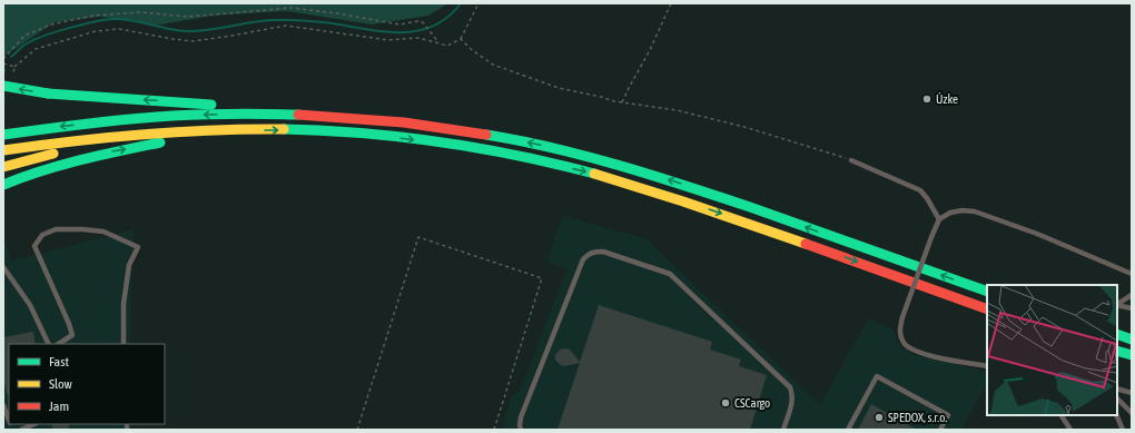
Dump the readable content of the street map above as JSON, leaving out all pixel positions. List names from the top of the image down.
{
  "places": ["Úzke", "CSCargo", "SPEDOX, s.r.o."],
  "legend": ["Fast", "Slow", "Jam"]
}
